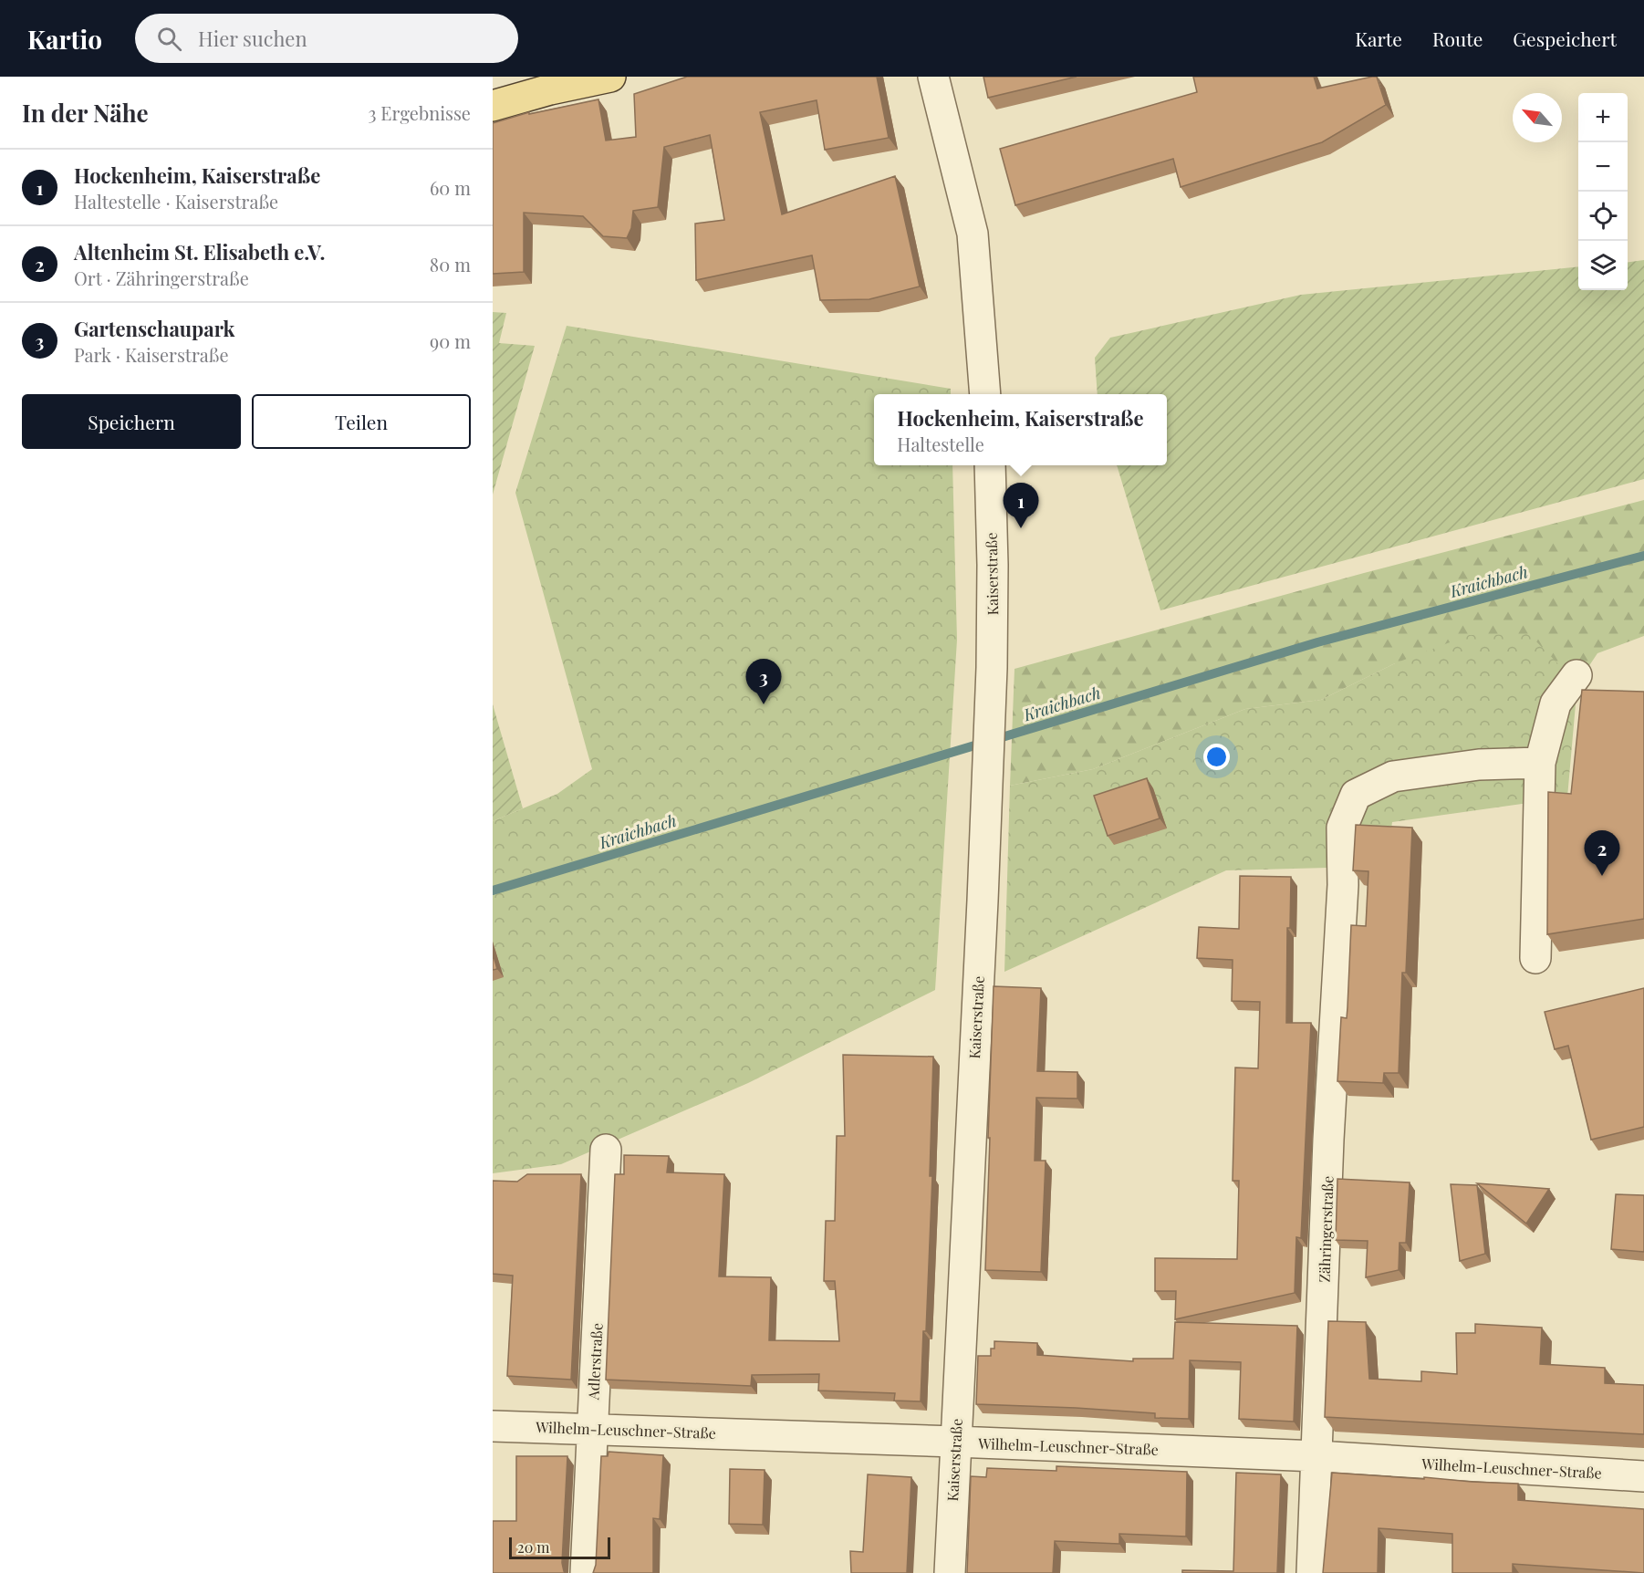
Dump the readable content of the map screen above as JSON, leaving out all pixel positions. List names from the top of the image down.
{
  "streets": {
    "street": [
      "Kaiserstraße",
      "Zähringerstraße",
      "Adlerstraße",
      "Wilhelm-Leuschner-Straße"
    ]
  },
  "crossings": [
    ["Kaiserstraße", "Wilhelm-Leuschner-Straße"],
    ["Zähringerstraße", "Wilhelm-Leuschner-Straße"],
    ["Adlerstraße", "Wilhelm-Leuschner-Straße"]
  ],
  "water": ["Kraichbach"],
  "scale_bar": "20 m",
  "north": "top left",
  "page": {
    "header": "Kartio",
    "search": "Hier suchen",
    "nav": ["Karte", "Route", "Gespeichert"],
    "heading": ["In der Nähe", "3 Ergebnisse"],
    "map_buttons": ["+", "−"],
    "list": [
      {
        "mark": "1",
        "name": "Hockenheim, Kaiserstraße",
        "note": "Haltestelle · Kaiserstraße",
        "value": "60 m"
      },
      {
        "mark": "2",
        "name": "Altenheim St. Elisabeth e.V.",
        "note": "Ort · Zähringerstraße",
        "value": "80 m"
      },
      {
        "mark": "3",
        "name": "Gartenschaupark",
        "note": "Park · Kaiserstraße",
        "value": "90 m"
      }
    ],
    "buttons": ["Speichern", "Teilen"],
    "popup": ["Hockenheim, Kaiserstraße", "Haltestelle"],
    "pins": ["1", "3", "2"],
    "scale": "20 m"
  }
}
